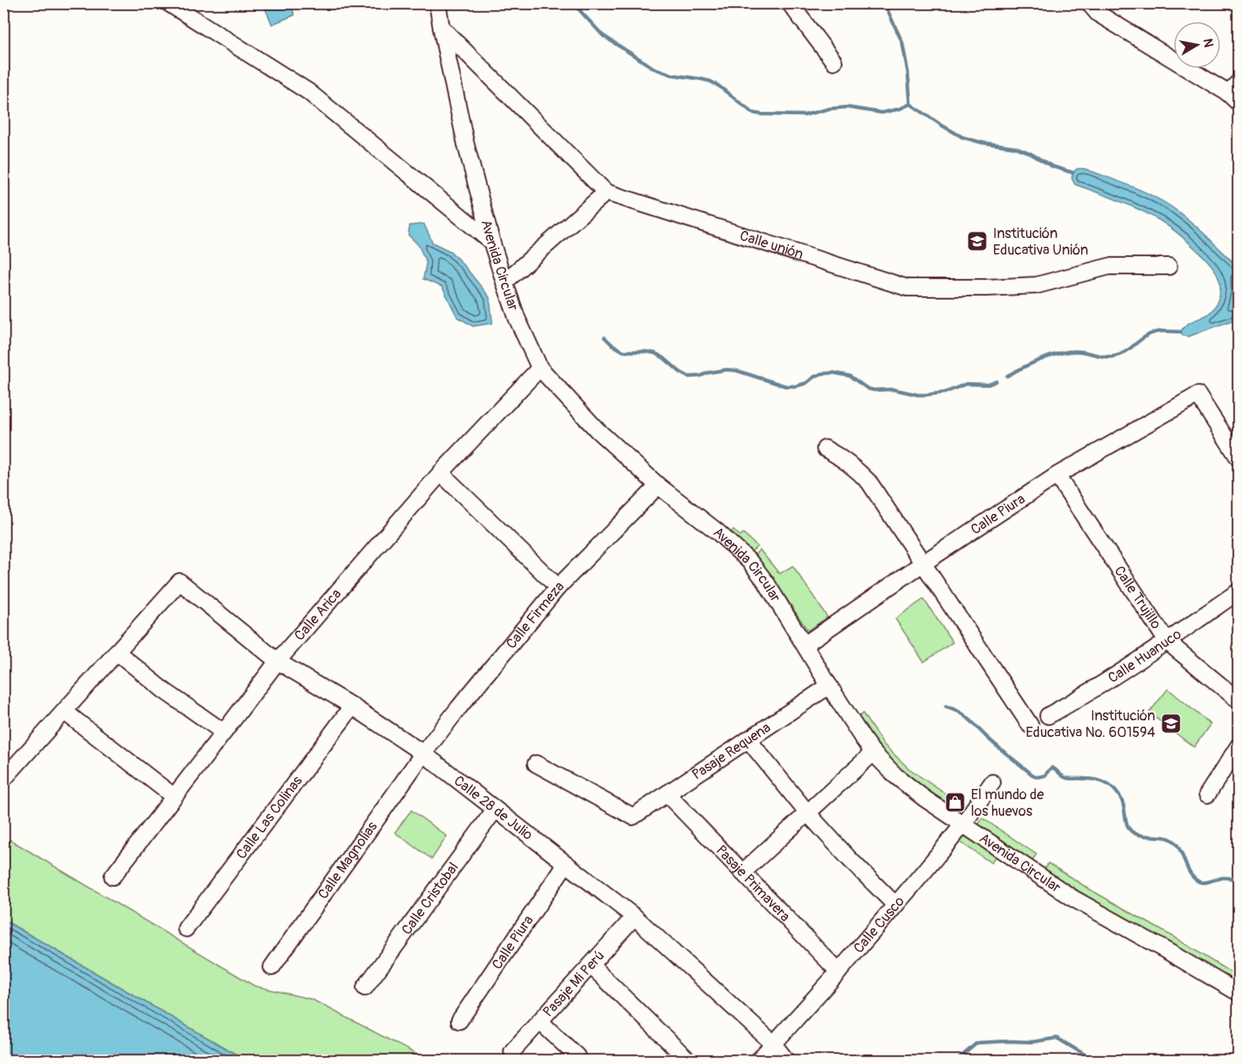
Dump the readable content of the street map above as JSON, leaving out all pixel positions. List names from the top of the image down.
{
  "streets": {
    "street": [
      "Calle unión",
      "Avenida Circular",
      "Calle Piura",
      "Calle Trujillo",
      "Calle Arica",
      "Calle Firmeza",
      "Calle Huanuco",
      "Pasaje Requena",
      "Calle 28 de Julio",
      "Calle Las Colinas",
      "Calle Magnolias",
      "Pasaje Primavera",
      "Calle Cristobal",
      "Calle Cusco",
      "Pasaje Mi Perú"
    ]
  },
  "crossings": [
    ["Calle unión", "Avenida Circular"],
    ["Avenida Circular", "Calle Piura"],
    ["Avenida Circular", "Calle Arica"],
    ["Avenida Circular", "Calle Firmeza"],
    ["Avenida Circular", "Pasaje Requena"],
    ["Avenida Circular", "Calle Cusco"],
    ["Calle Piura", "Calle Trujillo"],
    ["Calle Piura", "Calle 28 de Julio"],
    ["Calle Trujillo", "Calle Huanuco"],
    ["Calle Arica", "Calle 28 de Julio"],
    ["Calle Firmeza", "Calle 28 de Julio"],
    ["Calle Firmeza", "Calle Magnolias"],
    ["Pasaje Requena", "Pasaje Primavera"],
    ["Calle 28 de Julio", "Calle Las Colinas"],
    ["Calle 28 de Julio", "Calle Magnolias"],
    ["Calle 28 de Julio", "Calle Cristobal"],
    ["Calle 28 de Julio", "Calle Cusco"],
    ["Calle 28 de Julio", "Pasaje Mi Perú"],
    ["Pasaje Primavera", "Calle Cusco"]
  ],
  "places": {
    "school or university": ["Institución Educativa Unión", "Institución Educativa No. 601594"],
    "shop": ["El mundo de los huevos"]
  },
  "north": "right"
}
